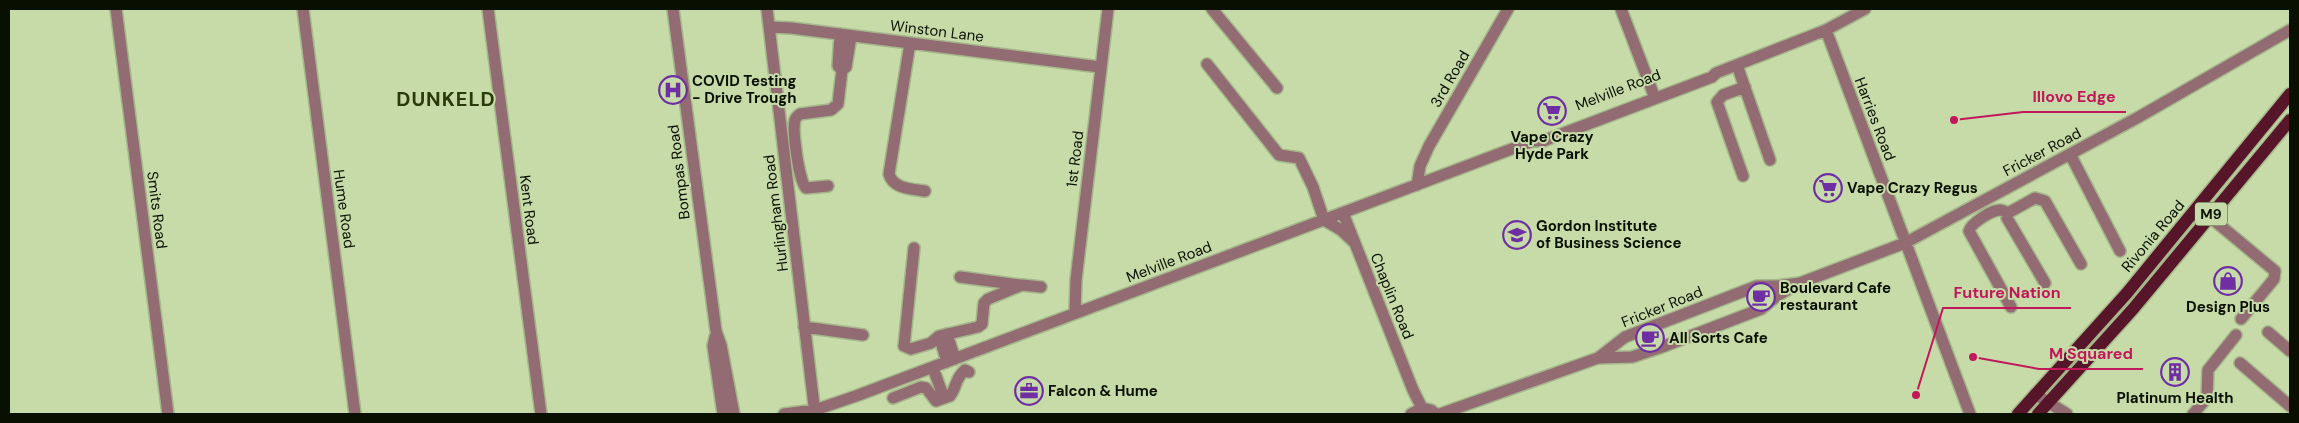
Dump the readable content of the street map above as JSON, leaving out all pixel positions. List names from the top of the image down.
{
  "streets": {
    "main road": ["M9", "Rivonia Road"],
    "street": [
      "Winston Lane",
      "3rd Road",
      "Melville Road",
      "Harries Road",
      "Fricker Road",
      "1st Road",
      "Bompas Road",
      "Hume Road",
      "Smits Road",
      "Kent Road",
      "Hurlingham Road",
      "Chaplin Road"
    ]
  },
  "crossings": [
    ["Winston Lane", "1st Road"],
    ["Winston Lane", "Hurlingham Road"],
    ["3rd Road", "Melville Road"],
    ["Melville Road", "Harries Road"],
    ["Melville Road", "1st Road"],
    ["Melville Road", "Hurlingham Road"],
    ["Melville Road", "Chaplin Road"],
    ["Harries Road", "Fricker Road"],
    ["M9", "Rivonia Road"]
  ],
  "districts": ["DUNKELD"],
  "places": {
    "hospital": ["COVID Testing - Drive Trough"],
    "supermarket": ["Vape Crazy Hyde Park", "Vape Crazy Regus"],
    "other": ["Illovo Edge", "M Squared", "Future Nation"],
    "school or university": ["Gordon Institute of Business Science"],
    "shop": ["Design Plus"],
    "cafe": ["Boulevard Cafe restaurant", "All Sorts Cafe"],
    "building": ["Platinum Health"],
    "office": ["Falcon & Hume"]
  }
}
